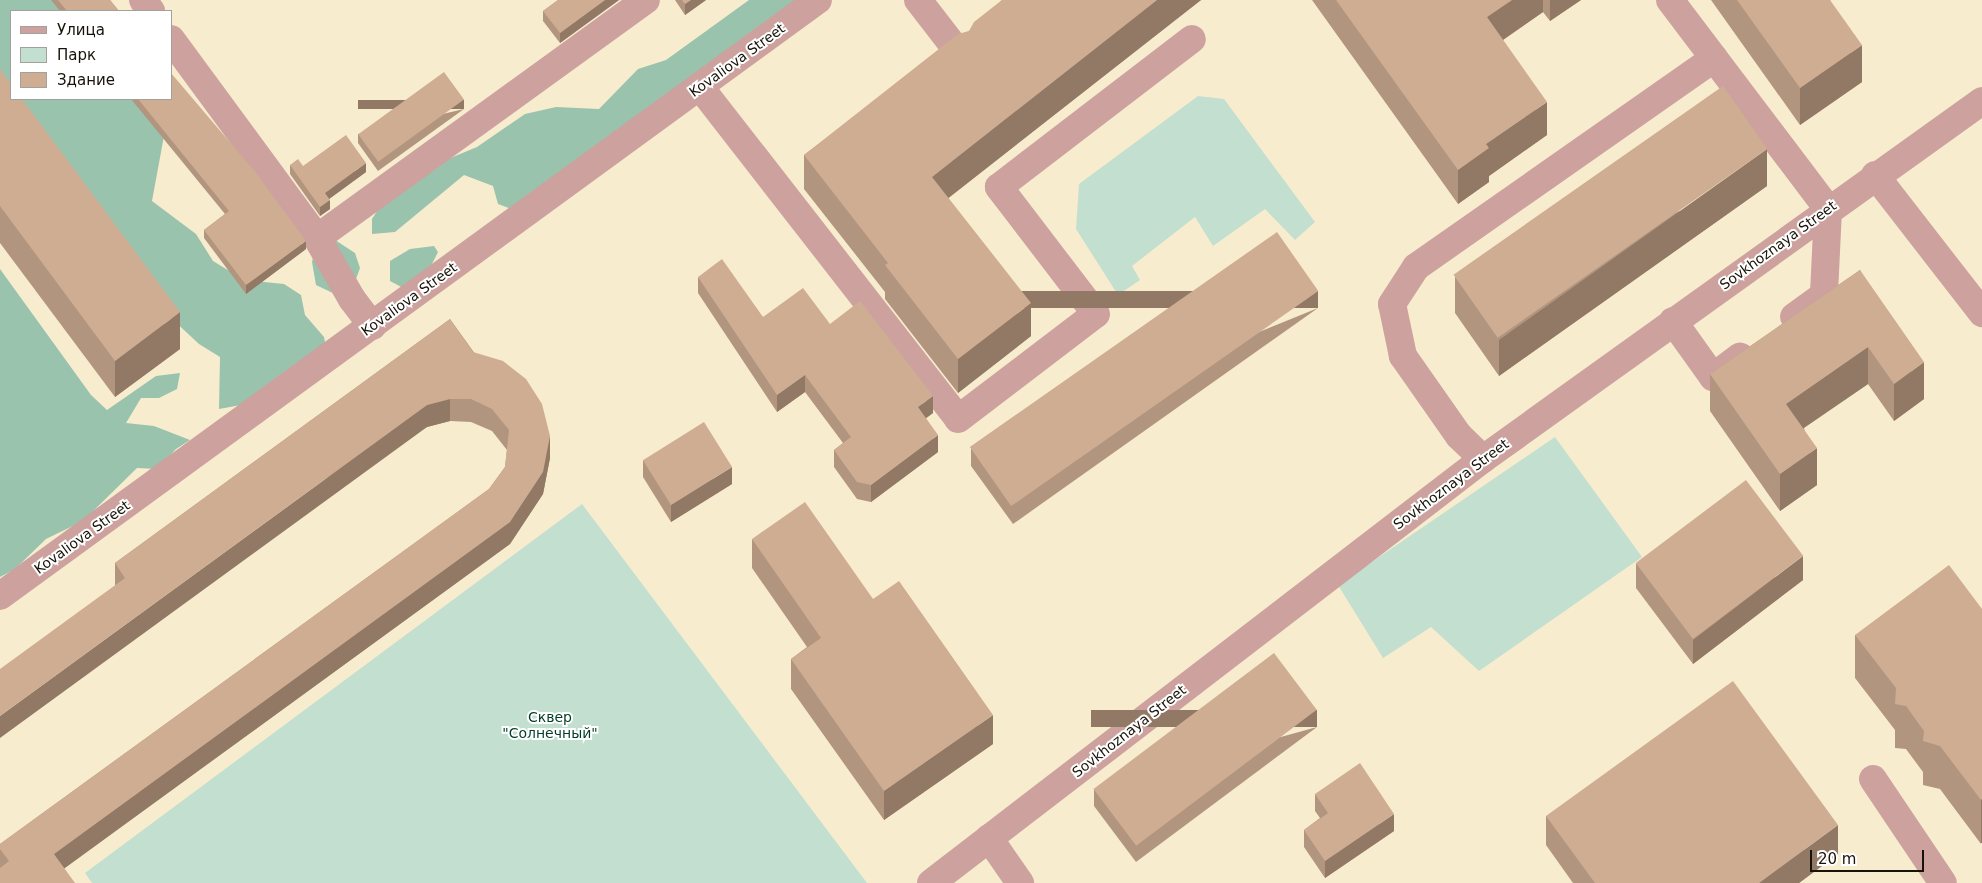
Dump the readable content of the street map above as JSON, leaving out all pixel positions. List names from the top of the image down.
{
  "streets": {
    "street": ["Kovaliova Street", "Sovkhoznaya Street"]
  },
  "parks": ["Сквер \"Солнечный\""],
  "legend": ["Улица", "Парк", "Здание"],
  "scale_bar": "20 m"
}
